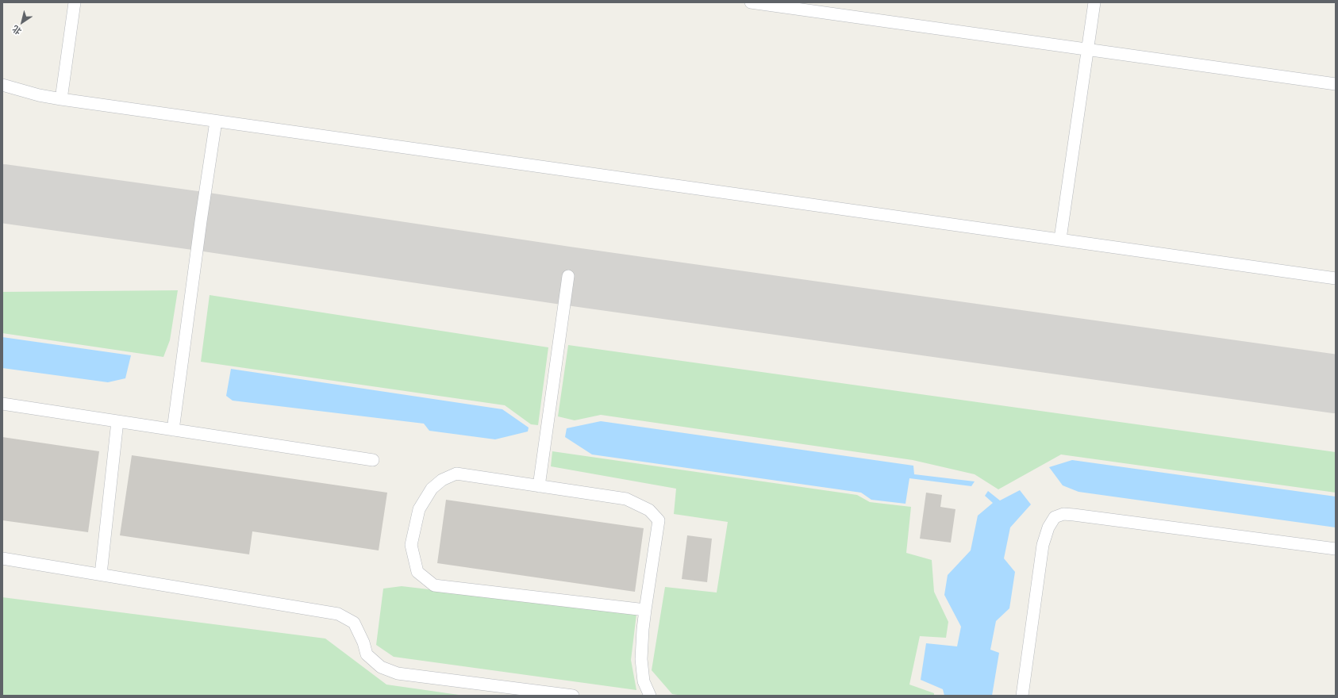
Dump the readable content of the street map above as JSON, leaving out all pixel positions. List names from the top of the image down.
{
  "north": "bottom left"
}
